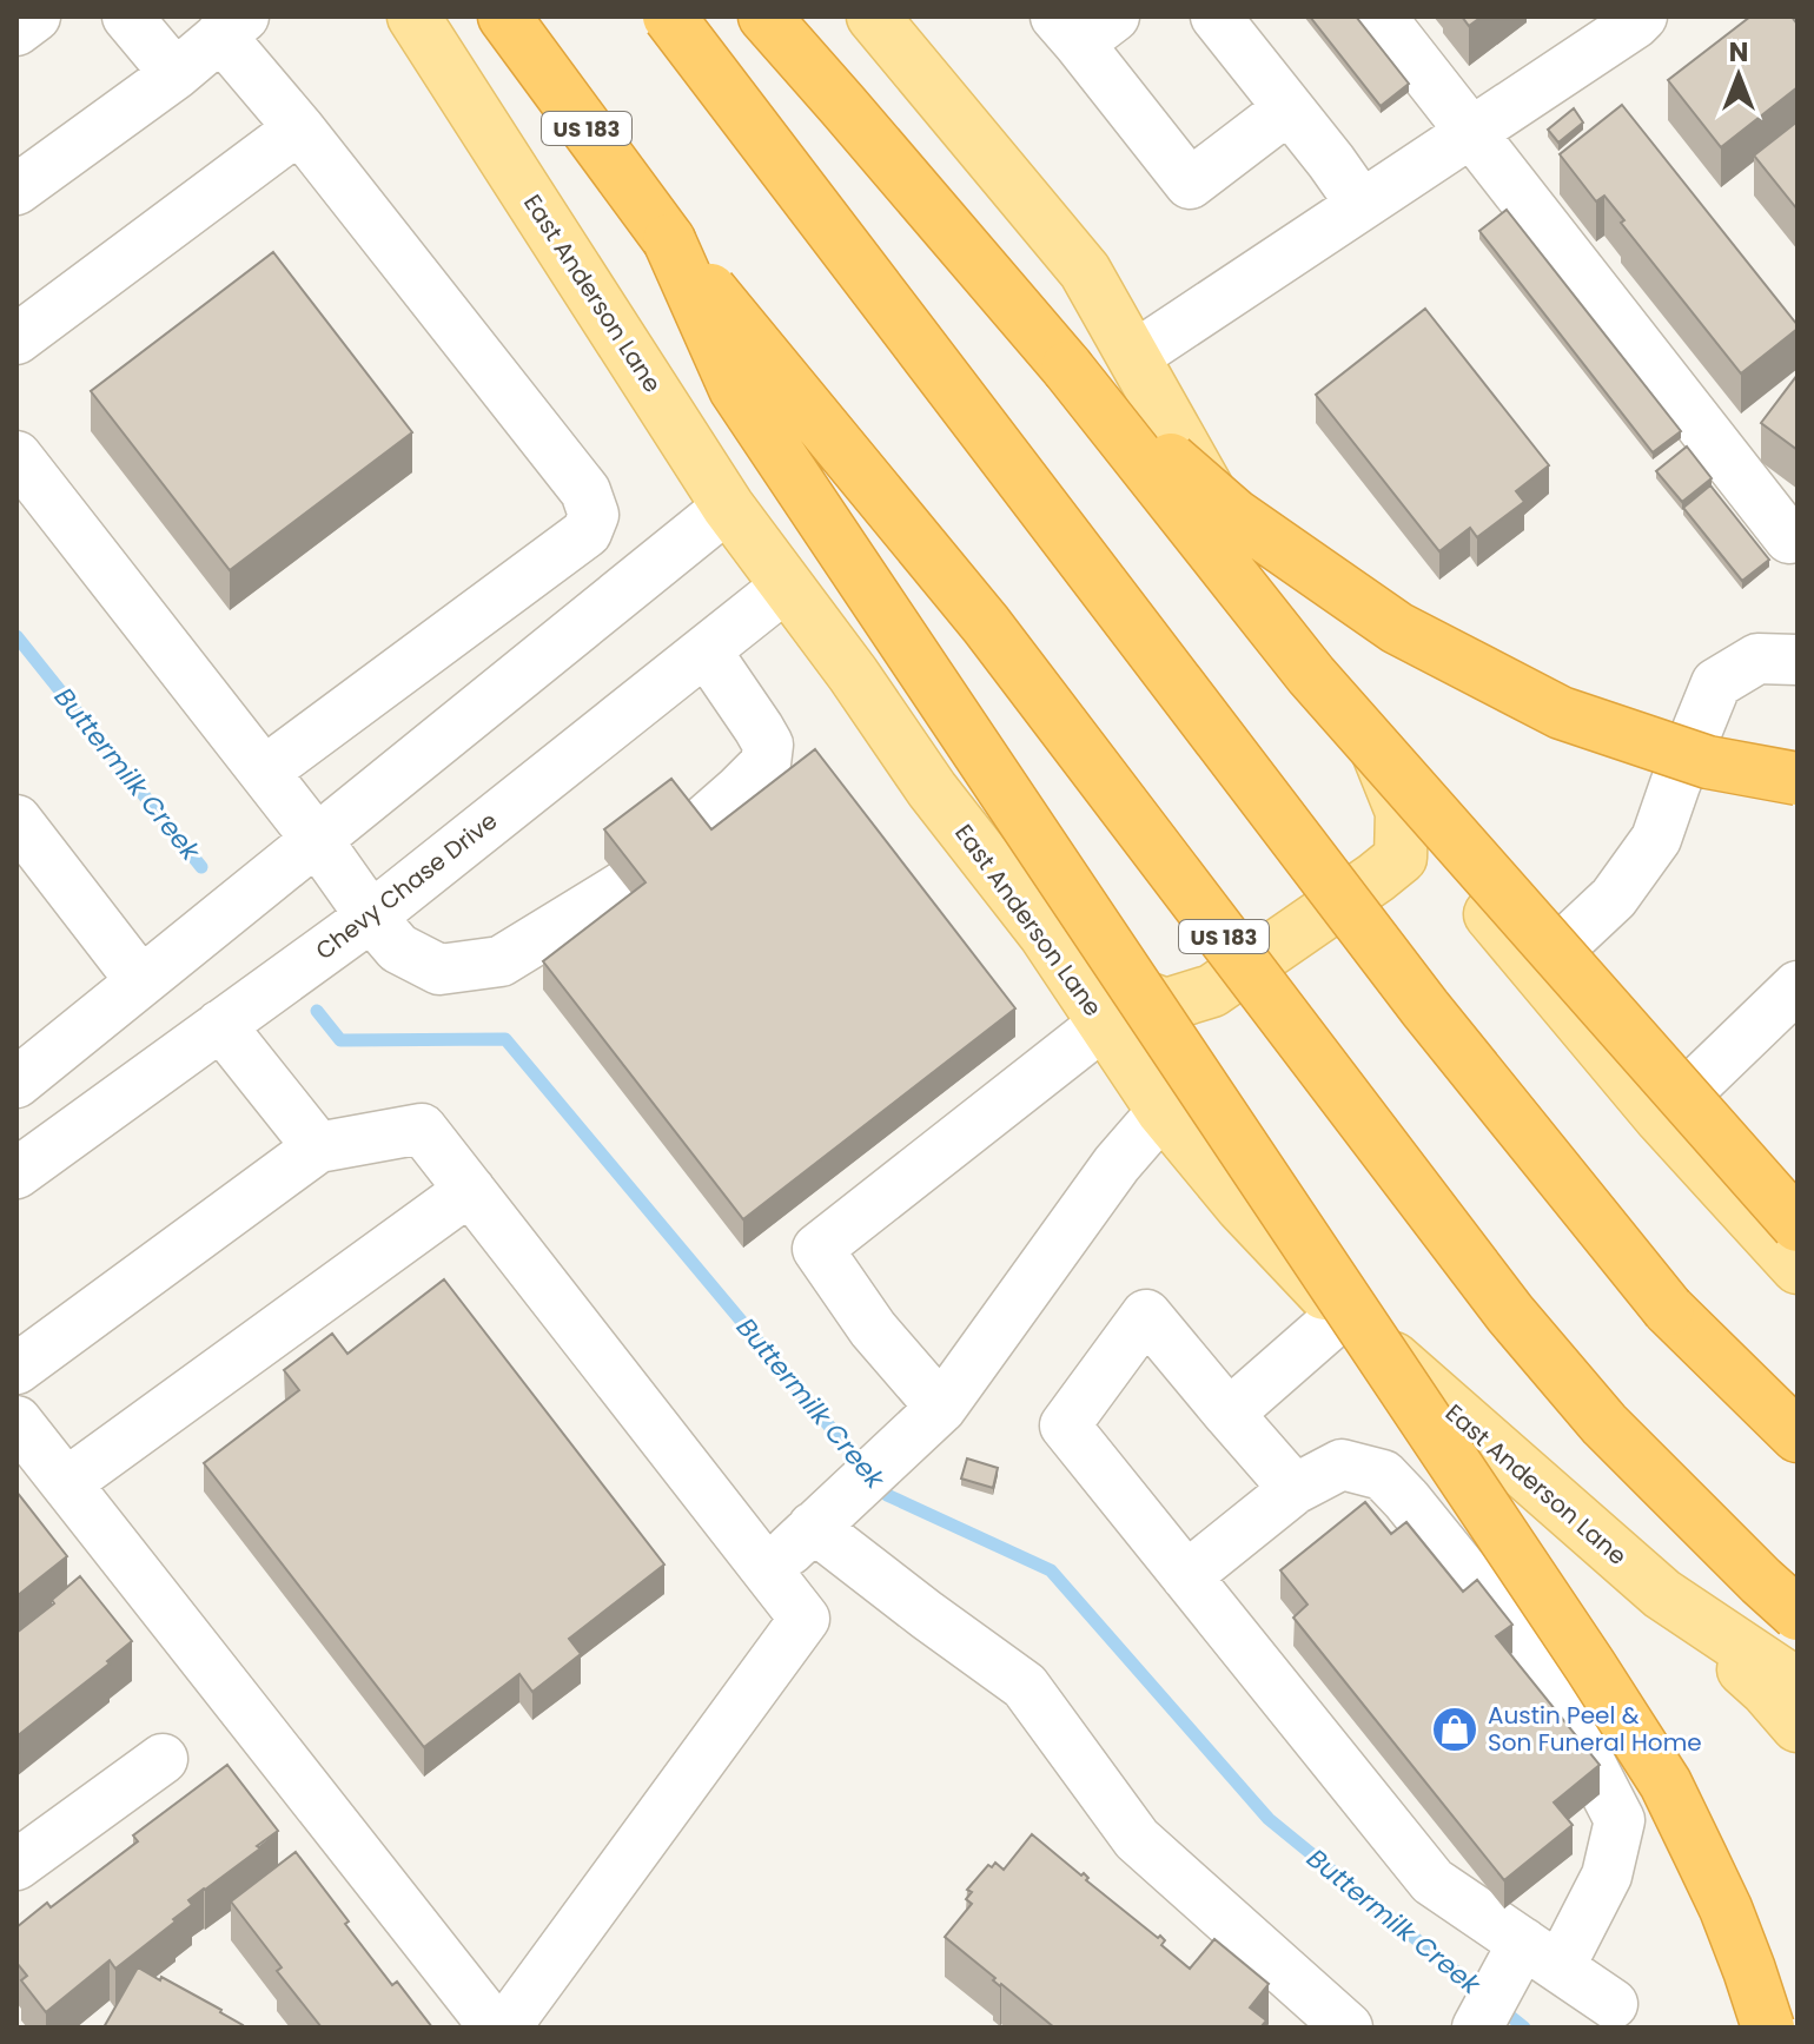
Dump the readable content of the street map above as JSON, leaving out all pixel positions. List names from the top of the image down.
{
  "streets": {
    "highway": ["US 183"],
    "main road": ["East Anderson Lane"],
    "street": ["Chevy Chase Drive"]
  },
  "crossings": [
    ["East Anderson Lane", "Chevy Chase Drive"]
  ],
  "water": ["Buttermilk Creek"],
  "places": {
    "shop": ["Austin Peel & Son Funeral Home"]
  },
  "north": "top"
}
